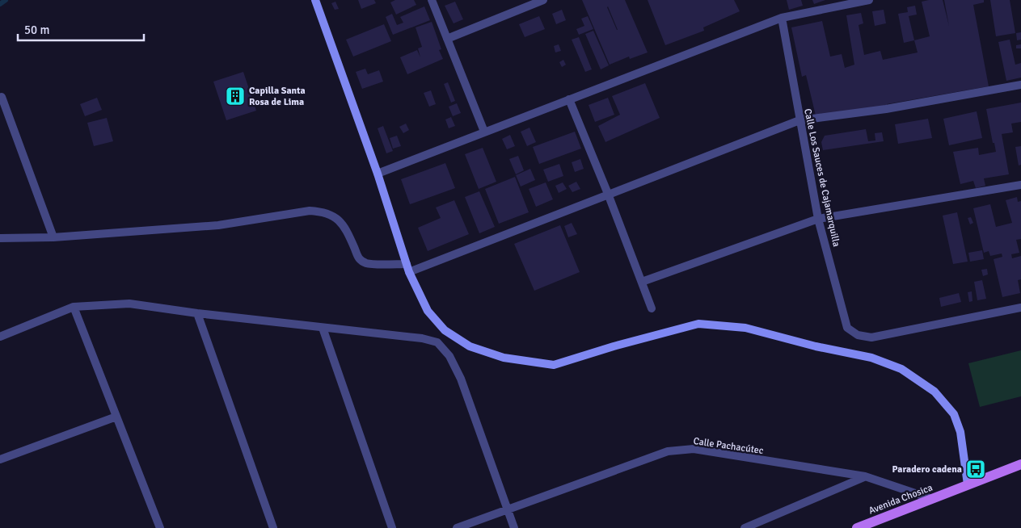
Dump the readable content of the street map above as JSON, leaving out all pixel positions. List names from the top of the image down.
{
  "streets": {
    "main road": ["Avenida Chosica"],
    "street": ["Calle Los Sauces de Cajamarquilla", "Calle Pachacútec"]
  },
  "crossings": [
    ["Calle Pachacútec", "Avenida Chosica"]
  ],
  "places": {
    "building": ["Capilla Santa Rosa de Lima"],
    "bus stop": ["Paradero cadena"]
  },
  "scale_bar": "50 m"
}
